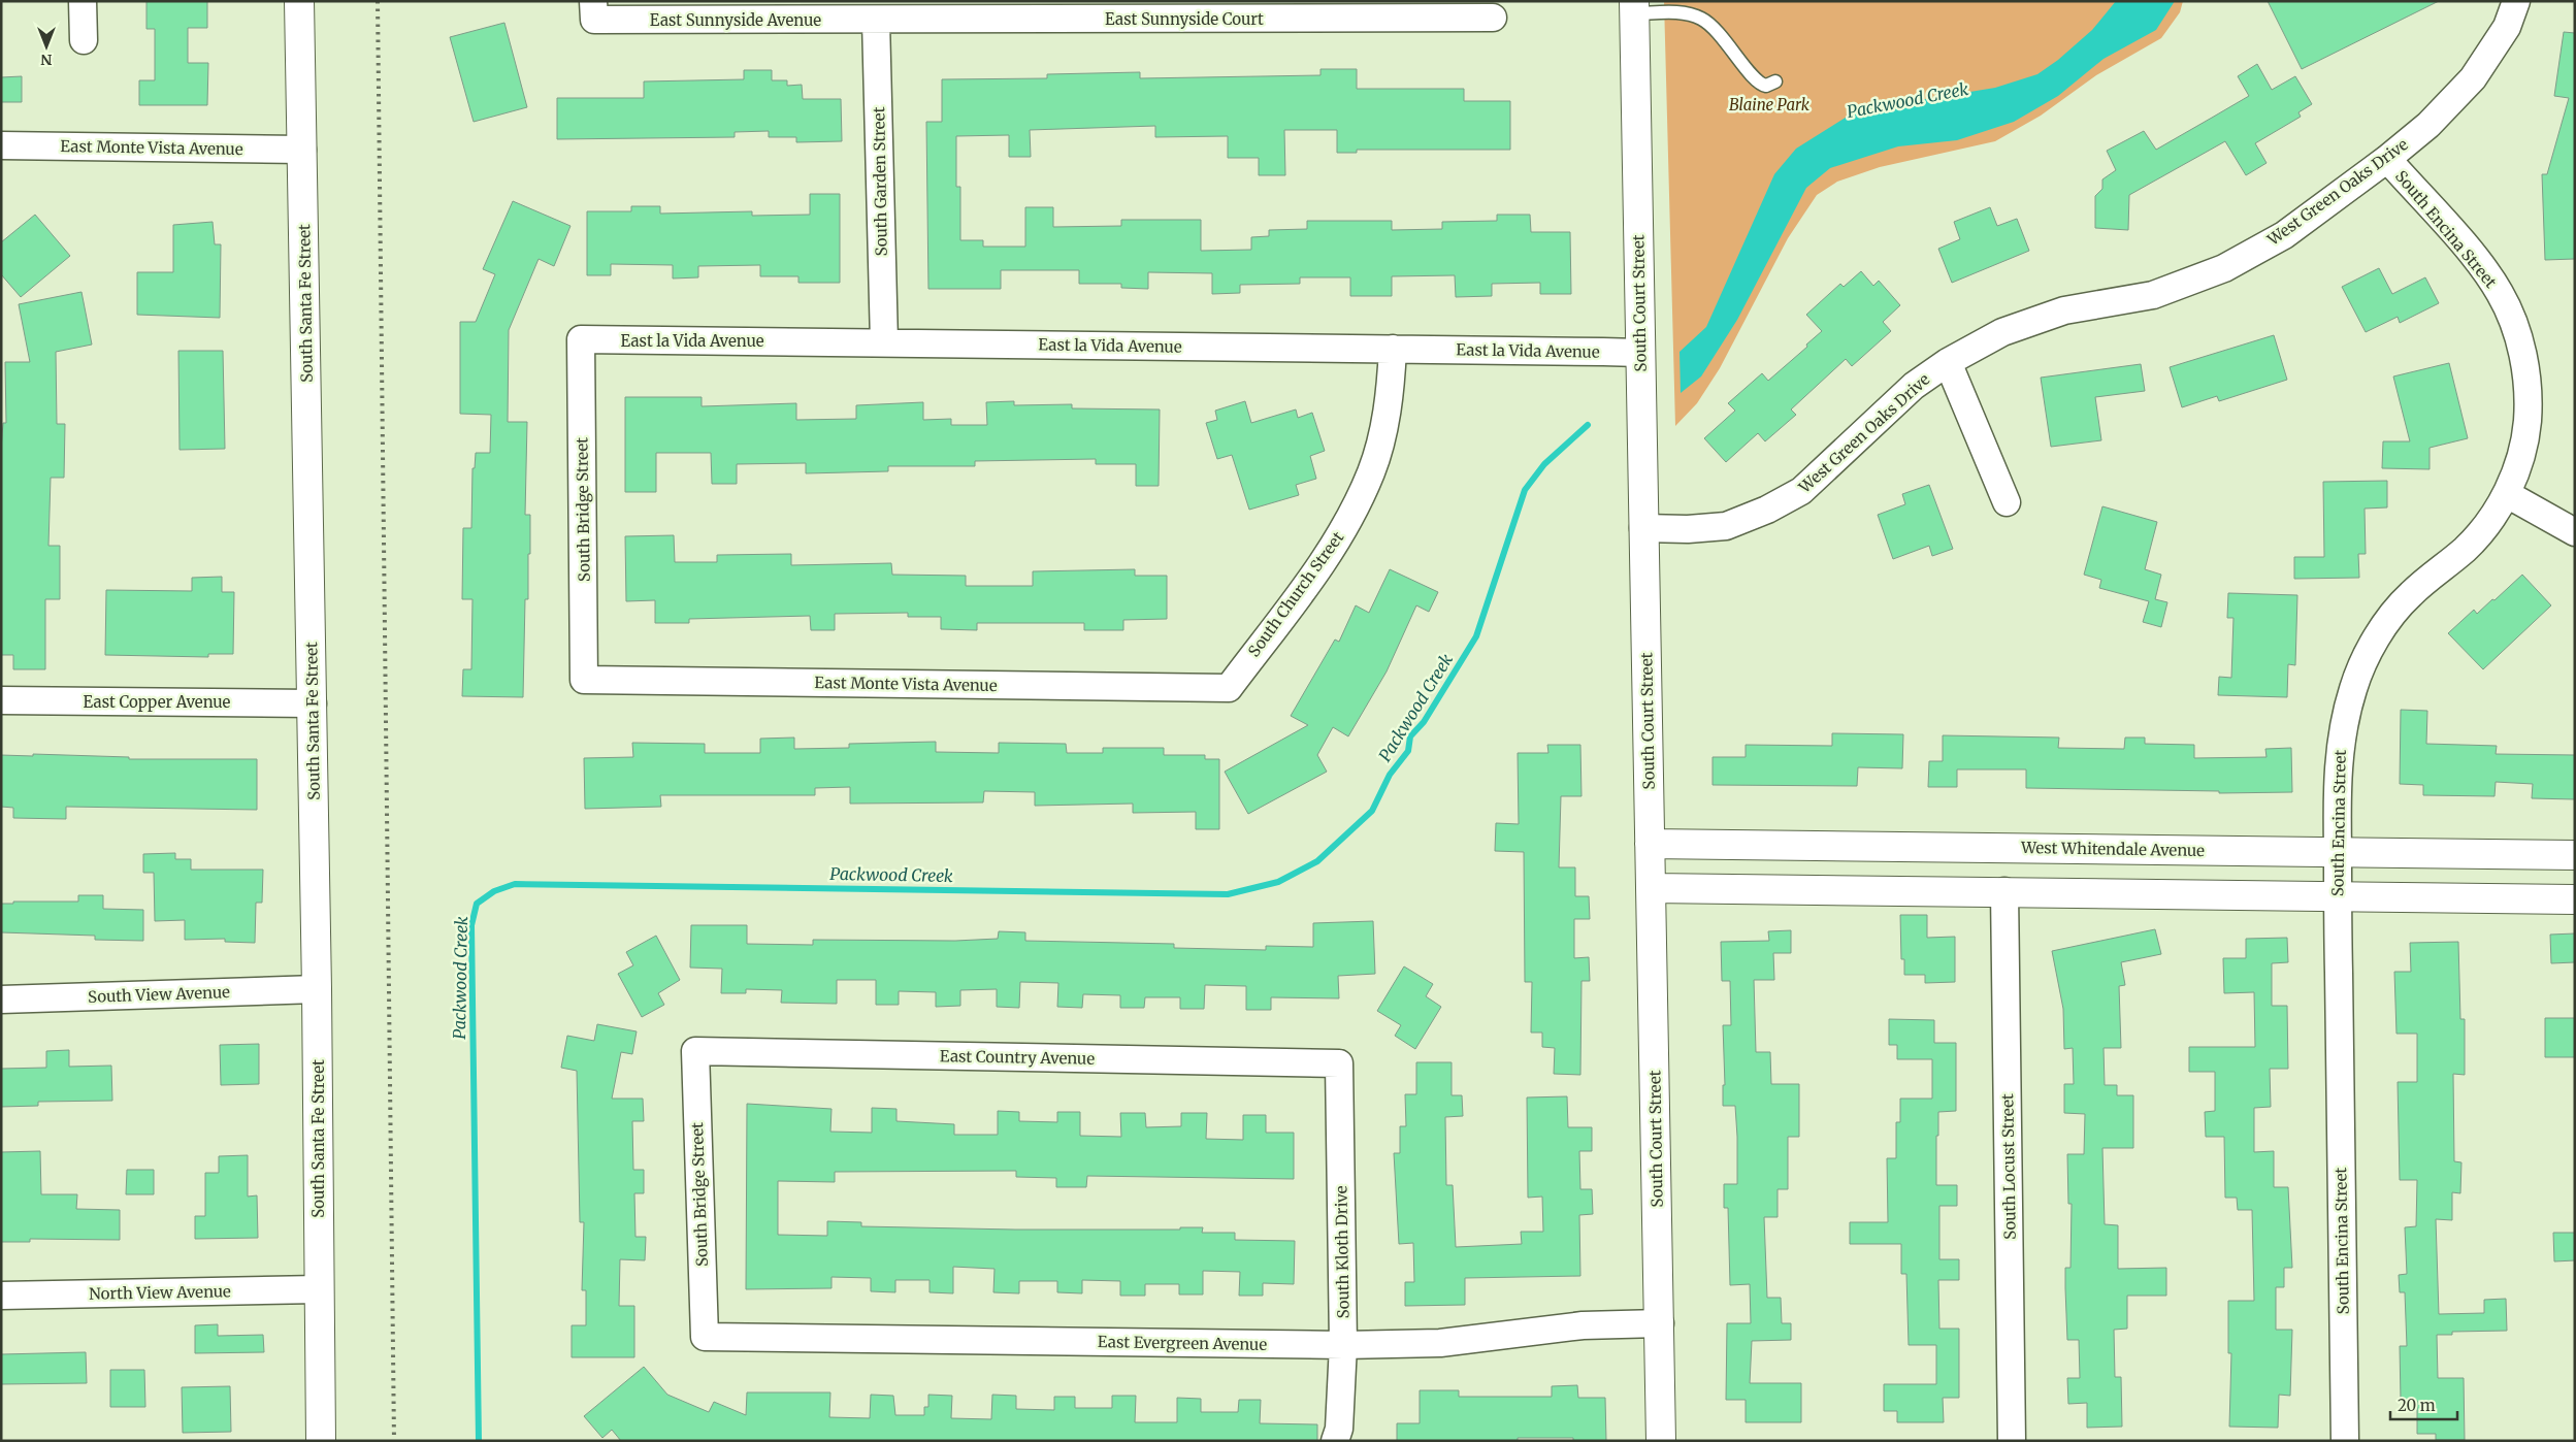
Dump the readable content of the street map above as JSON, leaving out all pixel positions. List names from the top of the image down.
{
  "streets": {
    "street": [
      "East Sunnyside Court",
      "East Sunnyside Avenue",
      "East Monte Vista Avenue",
      "South Garden Street",
      "West Green Oaks Drive",
      "South Encina Street",
      "South Santa Fe Street",
      "South Court Street",
      "East la Vida Avenue",
      "South Bridge Street",
      "South Church Street",
      "East Copper Avenue",
      "West Whitendale Avenue",
      "South View Avenue",
      "East Country Avenue",
      "South Locust Street",
      "South Kloth Drive",
      "North View Avenue",
      "East Evergreen Avenue"
    ]
  },
  "crossings": [
    ["East Sunnyside Court", "East Sunnyside Avenue"],
    ["East Sunnyside Court", "South Garden Street"],
    ["East Sunnyside Avenue", "South Garden Street"],
    ["East Monte Vista Avenue", "South Santa Fe Street"],
    ["East Monte Vista Avenue", "South Bridge Street"],
    ["East Monte Vista Avenue", "South Church Street"],
    ["South Garden Street", "East la Vida Avenue"],
    ["West Green Oaks Drive", "South Encina Street"],
    ["West Green Oaks Drive", "South Court Street"],
    ["South Encina Street", "West Whitendale Avenue"],
    ["South Santa Fe Street", "East Copper Avenue"],
    ["South Santa Fe Street", "South View Avenue"],
    ["South Santa Fe Street", "North View Avenue"],
    ["South Court Street", "East la Vida Avenue"],
    ["South Court Street", "West Whitendale Avenue"],
    ["South Court Street", "East Evergreen Avenue"],
    ["East la Vida Avenue", "South Bridge Street"],
    ["East la Vida Avenue", "South Church Street"],
    ["South Bridge Street", "East Country Avenue"],
    ["South Bridge Street", "East Evergreen Avenue"],
    ["East Country Avenue", "South Kloth Drive"],
    ["South Kloth Drive", "East Evergreen Avenue"]
  ],
  "water": ["Packwood Creek"],
  "parks": ["Blaine Park"],
  "scale_bar": "20 m",
  "north": "bottom"
}
